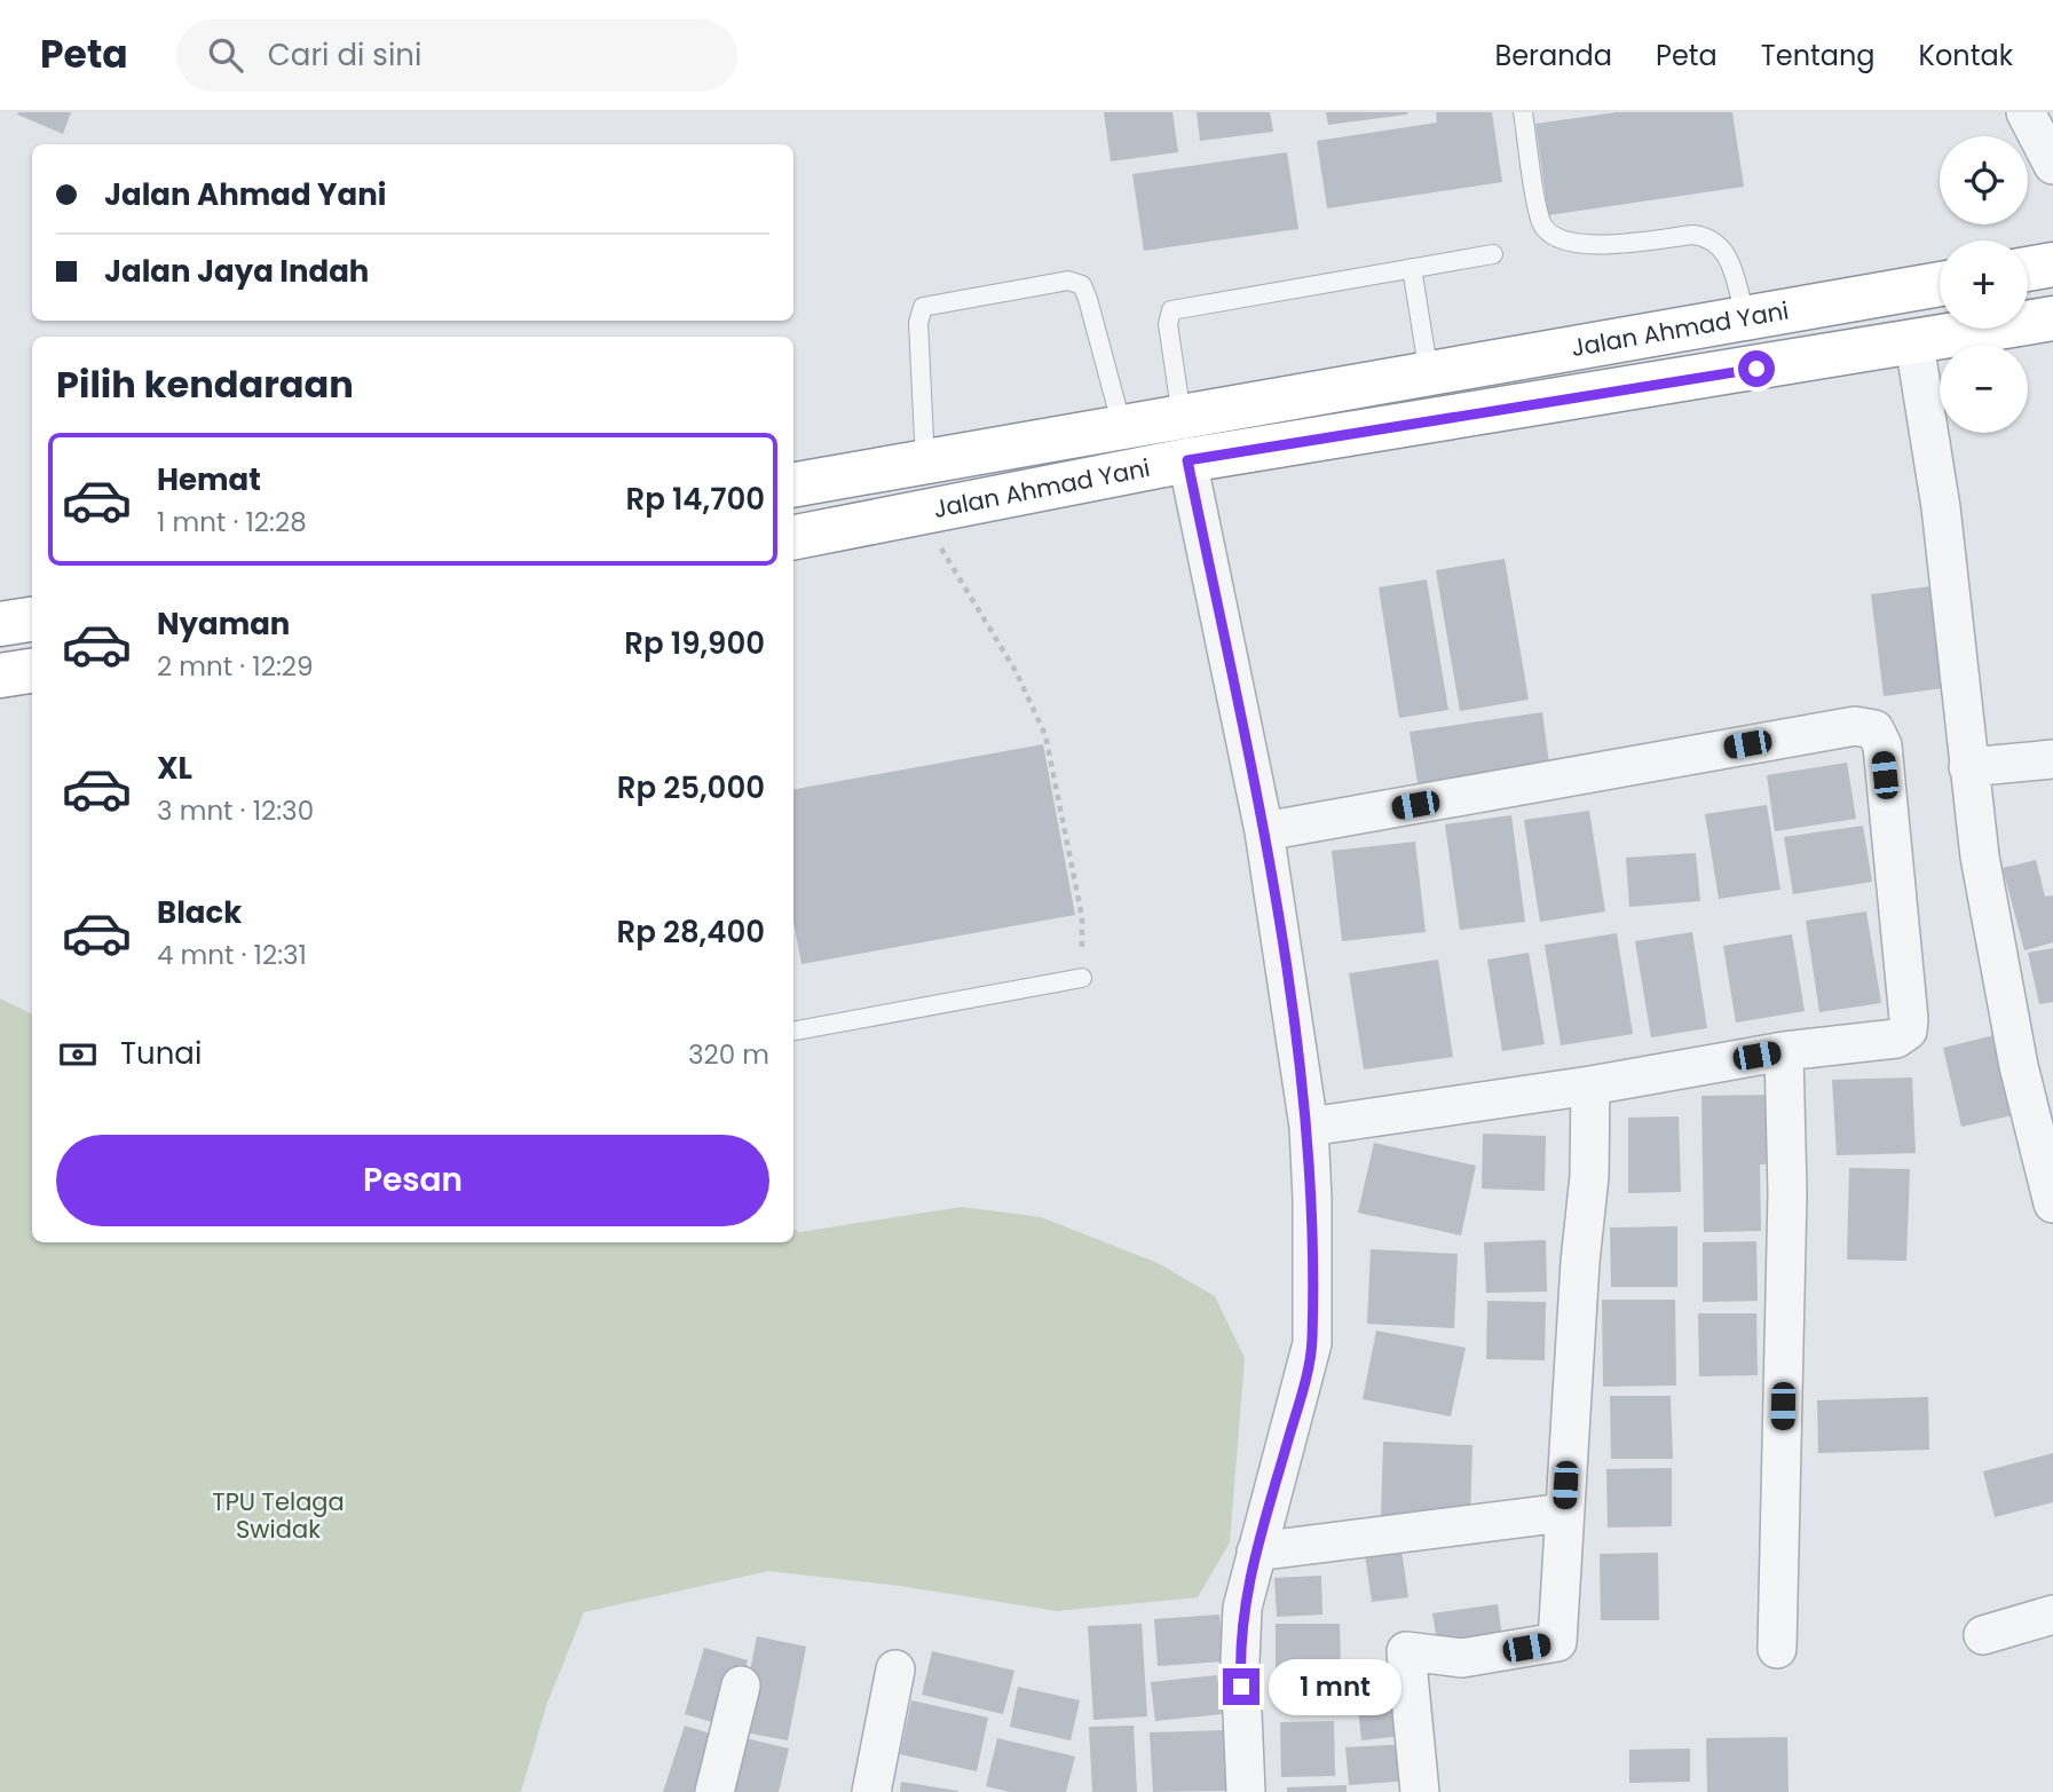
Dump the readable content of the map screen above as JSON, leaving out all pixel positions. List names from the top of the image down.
{
  "streets": {
    "highway": ["Jalan Ahmad Yani"]
  },
  "parks": ["TPU Telaga Swidak"],
  "page": {
    "header": "Peta",
    "search": "Cari di sini",
    "nav": [
      "Beranda",
      "Peta",
      "Tentang",
      "Kontak"
    ],
    "map_buttons": ["+", "−"],
    "banner": ["Jalan Ahmad Yani", "Jalan Jaya Indah"],
    "heading": "Pilih kendaraan",
    "list": [
      {
        "name": "Hemat",
        "note": "1 mnt · 12:28",
        "value": "Rp 14,700"
      },
      {
        "name": "Nyaman",
        "note": "2 mnt · 12:29",
        "value": "Rp 19,900"
      },
      {
        "name": "XL",
        "note": "3 mnt · 12:30",
        "value": "Rp 25,000"
      },
      {
        "name": "Black",
        "note": "4 mnt · 12:31",
        "value": "Rp 28,400"
      }
    ],
    "pay": ["Tunai", "320 m"],
    "buttons": "Pesan",
    "bubble": "1 mnt"
  }
}
